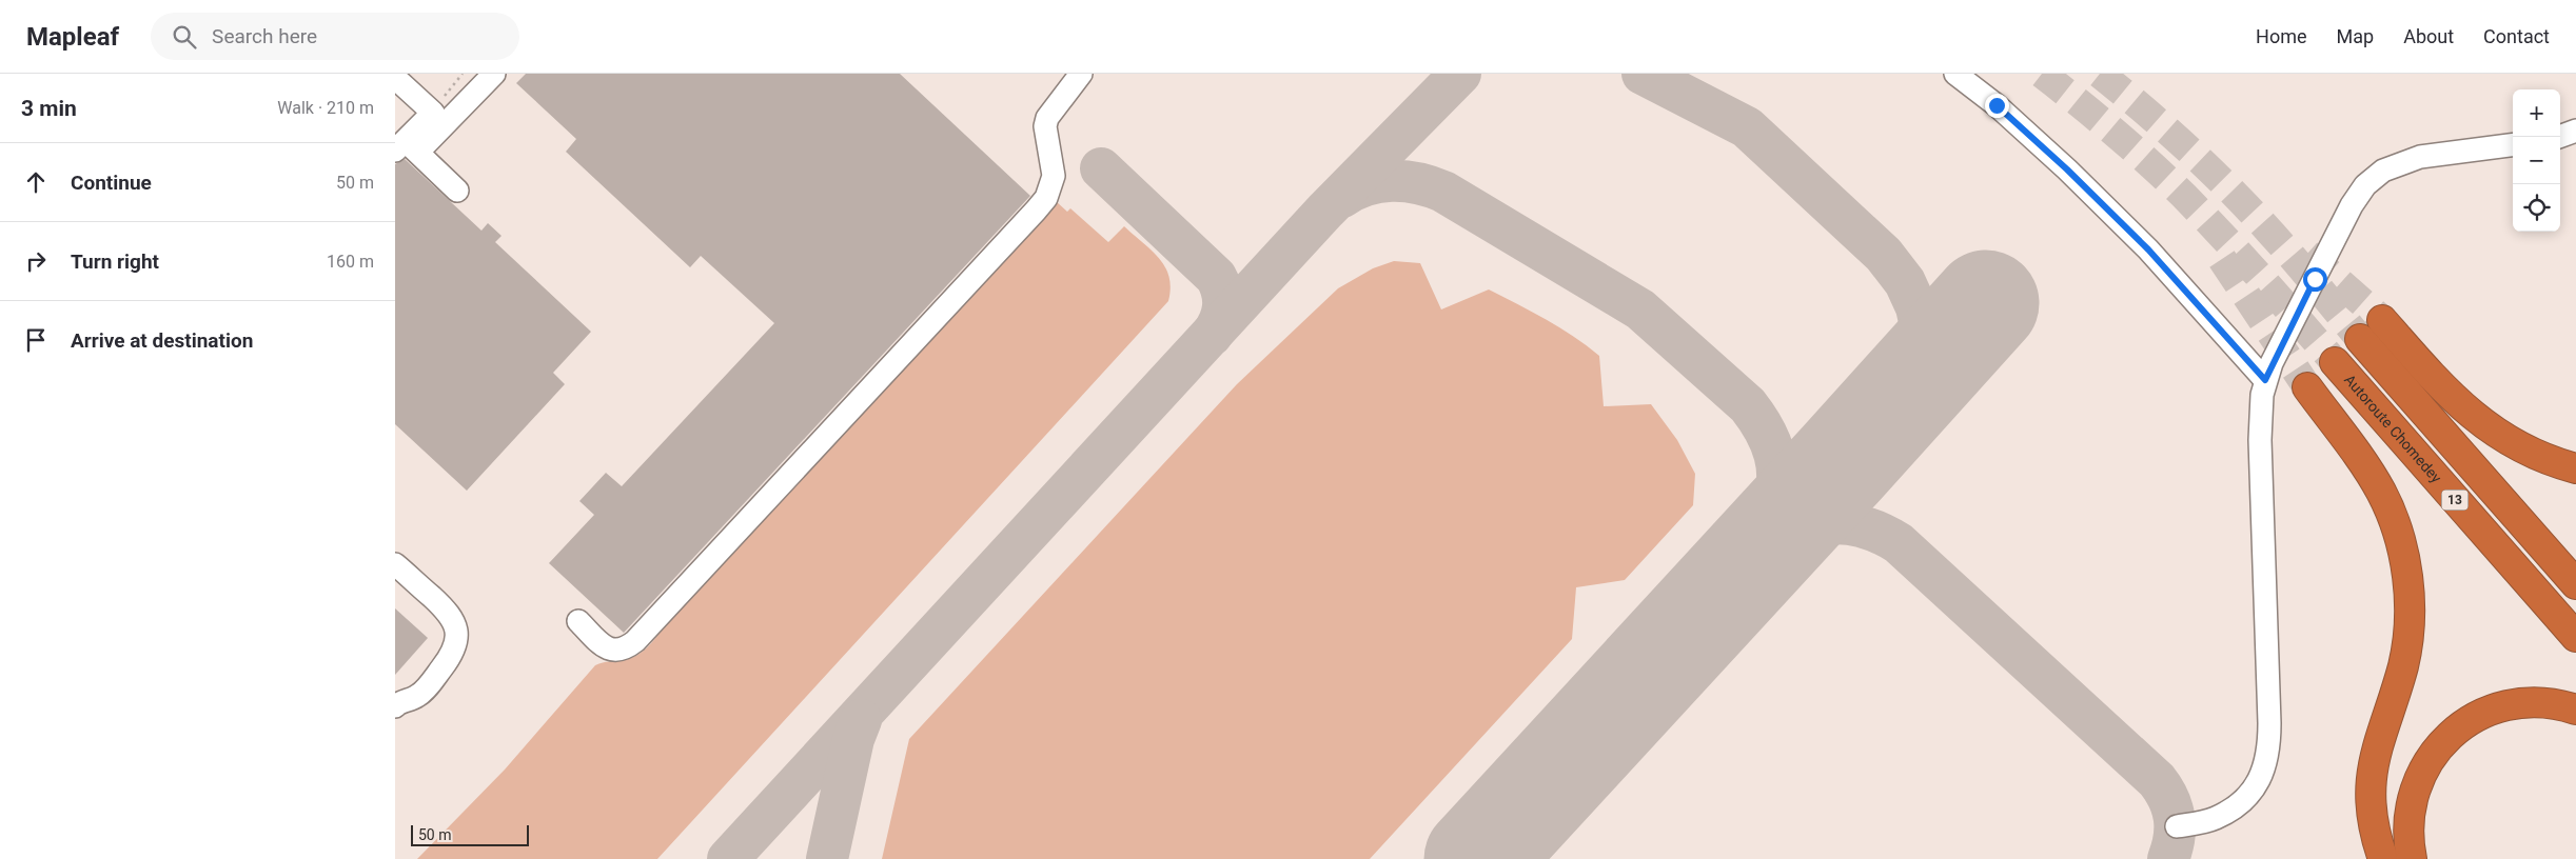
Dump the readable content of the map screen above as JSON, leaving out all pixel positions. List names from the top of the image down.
{
  "streets": {
    "highway": ["Autoroute Chomedey", "13"]
  },
  "scale_bar": "50 m",
  "page": {
    "header": "Mapleaf",
    "search": "Search here",
    "nav": [
      "Home",
      "Map",
      "About",
      "Contact"
    ],
    "heading": ["3 min", "Walk · 210 m"],
    "map_buttons": ["+", "−"],
    "list": [
      ["Continue", "50 m"],
      ["Turn right", "160 m"],
      "Arrive at destination"
    ],
    "scale": "50 m"
  }
}
